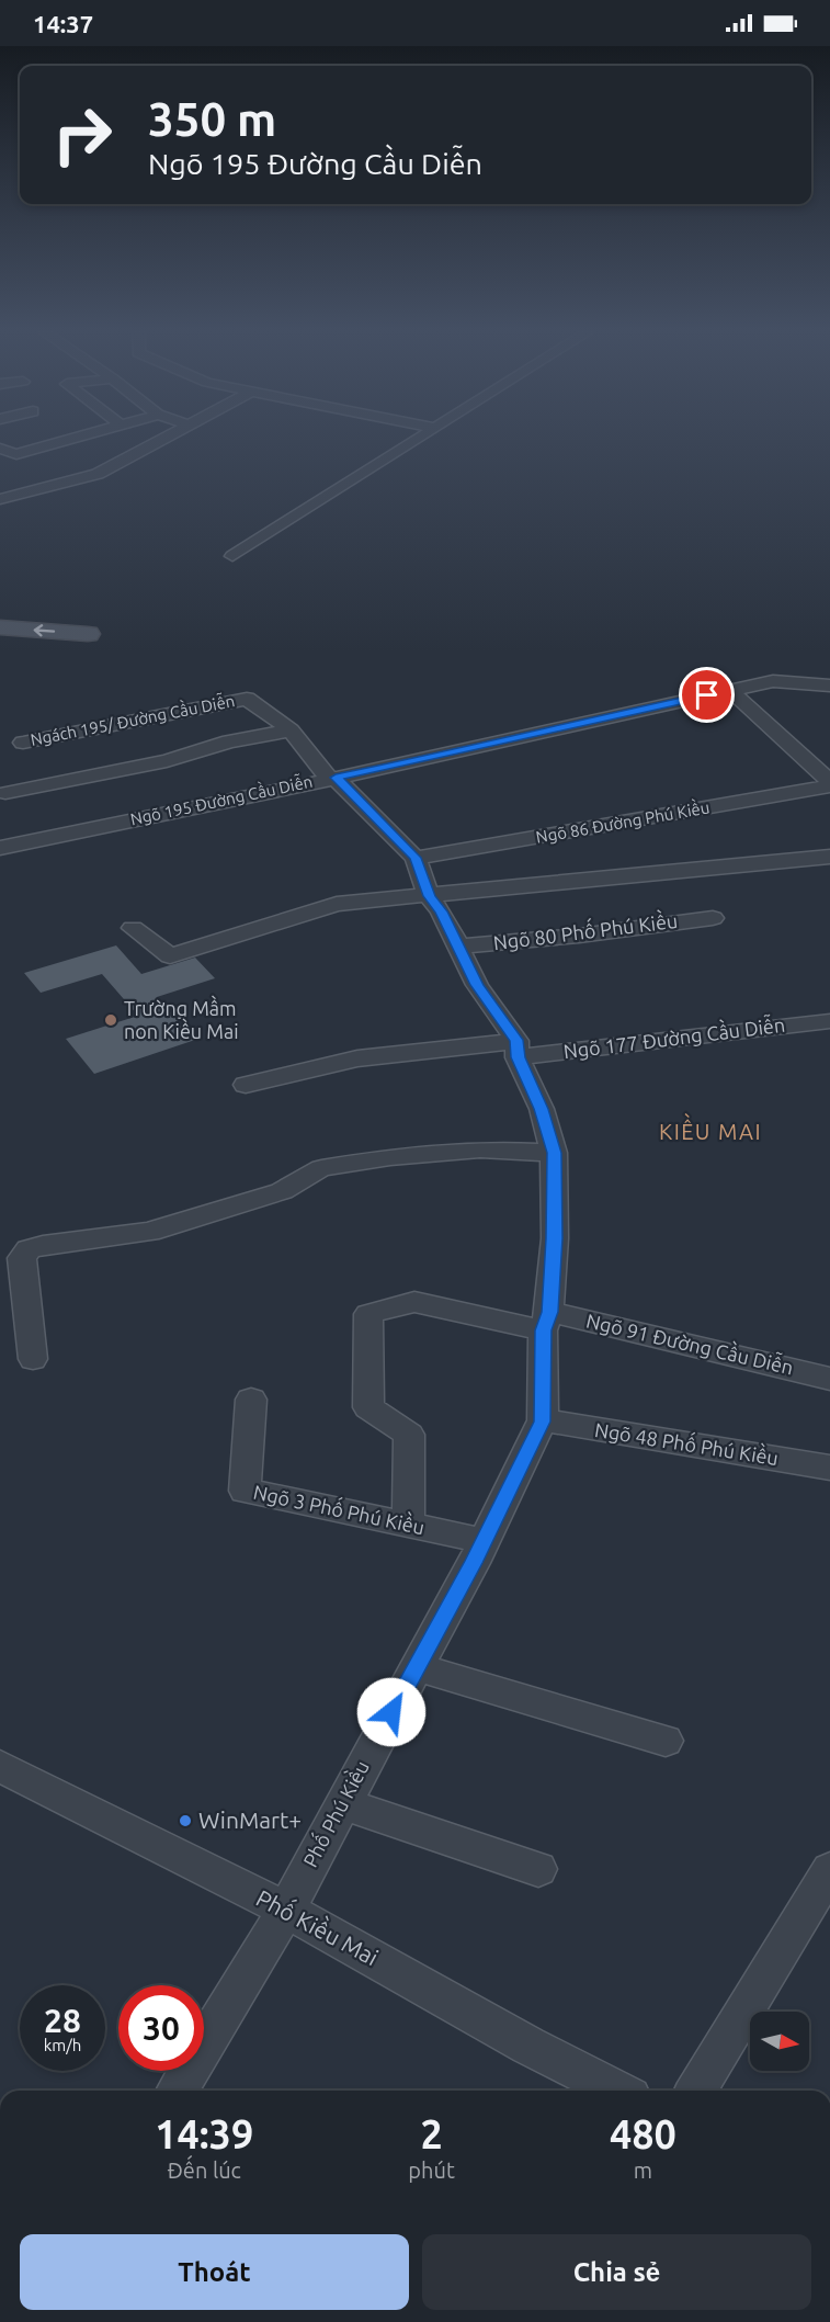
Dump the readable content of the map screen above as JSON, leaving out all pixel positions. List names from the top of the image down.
{
  "streets": {
    "street": [
      "Ngách 195/ Đường Cầu Diễn",
      "Ngõ 195 Đường Cầu Diễn",
      "Ngõ 86 Đường Phú Kiều",
      "Ngõ 80 Phố Phú Kiều",
      "Ngõ 177 Đường Cầu Diễn",
      "Ngõ 91 Đường Cầu Diễn",
      "Ngõ 48 Phố Phú Kiều",
      "Ngõ 3 Phố Phú Kiều",
      "Phố Phú Kiều",
      "Phố Kiều Mai"
    ]
  },
  "crossings": [
    ["Ngách 195/ Đường Cầu Diễn", "Ngõ 195 Đường Cầu Diễn"],
    ["Ngách 195/ Đường Cầu Diễn", "Phố Phú Kiều"],
    ["Ngõ 195 Đường Cầu Diễn", "Phố Phú Kiều"],
    ["Ngõ 86 Đường Phú Kiều", "Phố Phú Kiều"],
    ["Ngõ 80 Phố Phú Kiều", "Phố Phú Kiều"],
    ["Ngõ 177 Đường Cầu Diễn", "Phố Phú Kiều"],
    ["Ngõ 91 Đường Cầu Diễn", "Ngõ 3 Phố Phú Kiều"],
    ["Ngõ 91 Đường Cầu Diễn", "Phố Phú Kiều"],
    ["Ngõ 48 Phố Phú Kiều", "Phố Phú Kiều"],
    ["Ngõ 3 Phố Phú Kiều", "Phố Phú Kiều"],
    ["Phố Phú Kiều", "Phố Kiều Mai"]
  ],
  "districts": ["KIỀU MAI"],
  "places": ["Trường Mầm non Kiều Mai", "WinMart+"],
  "north": "right",
  "page": {
    "status": "14:37",
    "turn": ["350 m", "Ngõ 195 Đường Cầu Diễn"],
    "speed": "28 km/h",
    "limit": "30",
    "eta": [
      "14:39",
      "Đến lúc",
      "2",
      "phút",
      "480",
      "m"
    ],
    "buttons": ["Thoát", "Chia sẻ"]
  }
}
